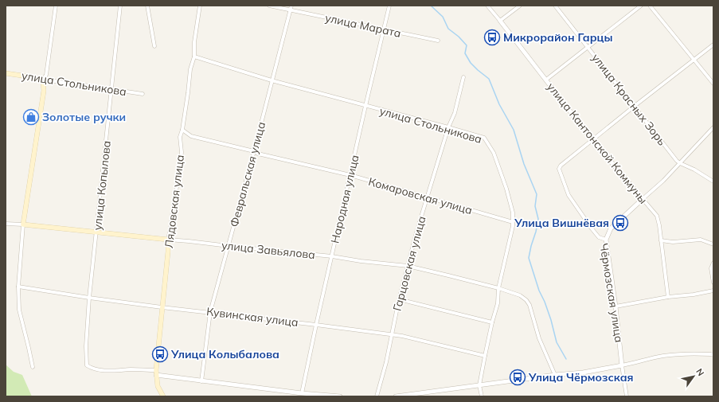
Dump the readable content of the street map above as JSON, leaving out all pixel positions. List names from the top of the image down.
{
  "streets": {
    "main road": ["улица Стольникова", "Лядовская улица", "улица Завьялова"],
    "street": [
      "улица Марата",
      "улица Красных Зорь",
      "улица Кантонской Коммуны",
      "Февральская улица",
      "улица Копылова",
      "Комаровская улица",
      "Народная улица",
      "Гарцовская улица",
      "Чёрмозская улица",
      "Кувинская улица"
    ]
  },
  "crossings": [
    ["улица Марата", "Февральская улица"],
    ["улица Марата", "Народная улица"],
    ["улица Стольникова", "Февральская улица"],
    ["улица Стольникова", "улица Копылова"],
    ["улица Стольникова", "Комаровская улица"],
    ["улица Стольникова", "Народная улица"],
    ["улица Стольникова", "Лядовская улица"],
    ["улица Стольникова", "улица Завьялова"],
    ["улица Стольникова", "Гарцовская улица"],
    ["улица Стольникова", "Кувинская улица"],
    ["улица Кантонской Коммуны", "Чёрмозская улица"],
    ["Февральская улица", "Комаровская улица"],
    ["Февральская улица", "улица Завьялова"],
    ["Февральская улица", "Кувинская улица"],
    ["улица Копылова", "Лядовская улица"],
    ["улица Копылова", "улица Завьялова"],
    ["улица Копылова", "Кувинская улица"],
    ["Комаровская улица", "Народная улица"],
    ["Комаровская улица", "Лядовская улица"],
    ["Комаровская улица", "Гарцовская улица"],
    ["Народная улица", "улица Завьялова"],
    ["Народная улица", "Кувинская улица"],
    ["Лядовская улица", "улица Завьялова"],
    ["Лядовская улица", "Кувинская улица"],
    ["улица Завьялова", "Гарцовская улица"],
    ["Гарцовская улица", "Кувинская улица"]
  ],
  "places": {
    "bus stop": [
      "Микрорайон Гарцы",
      "Улица Вишнёвая",
      "Улица Колыбалова",
      "Улица Чёрмозская"
    ],
    "shop": ["Золотые ручки"]
  },
  "north": "top right"
}
